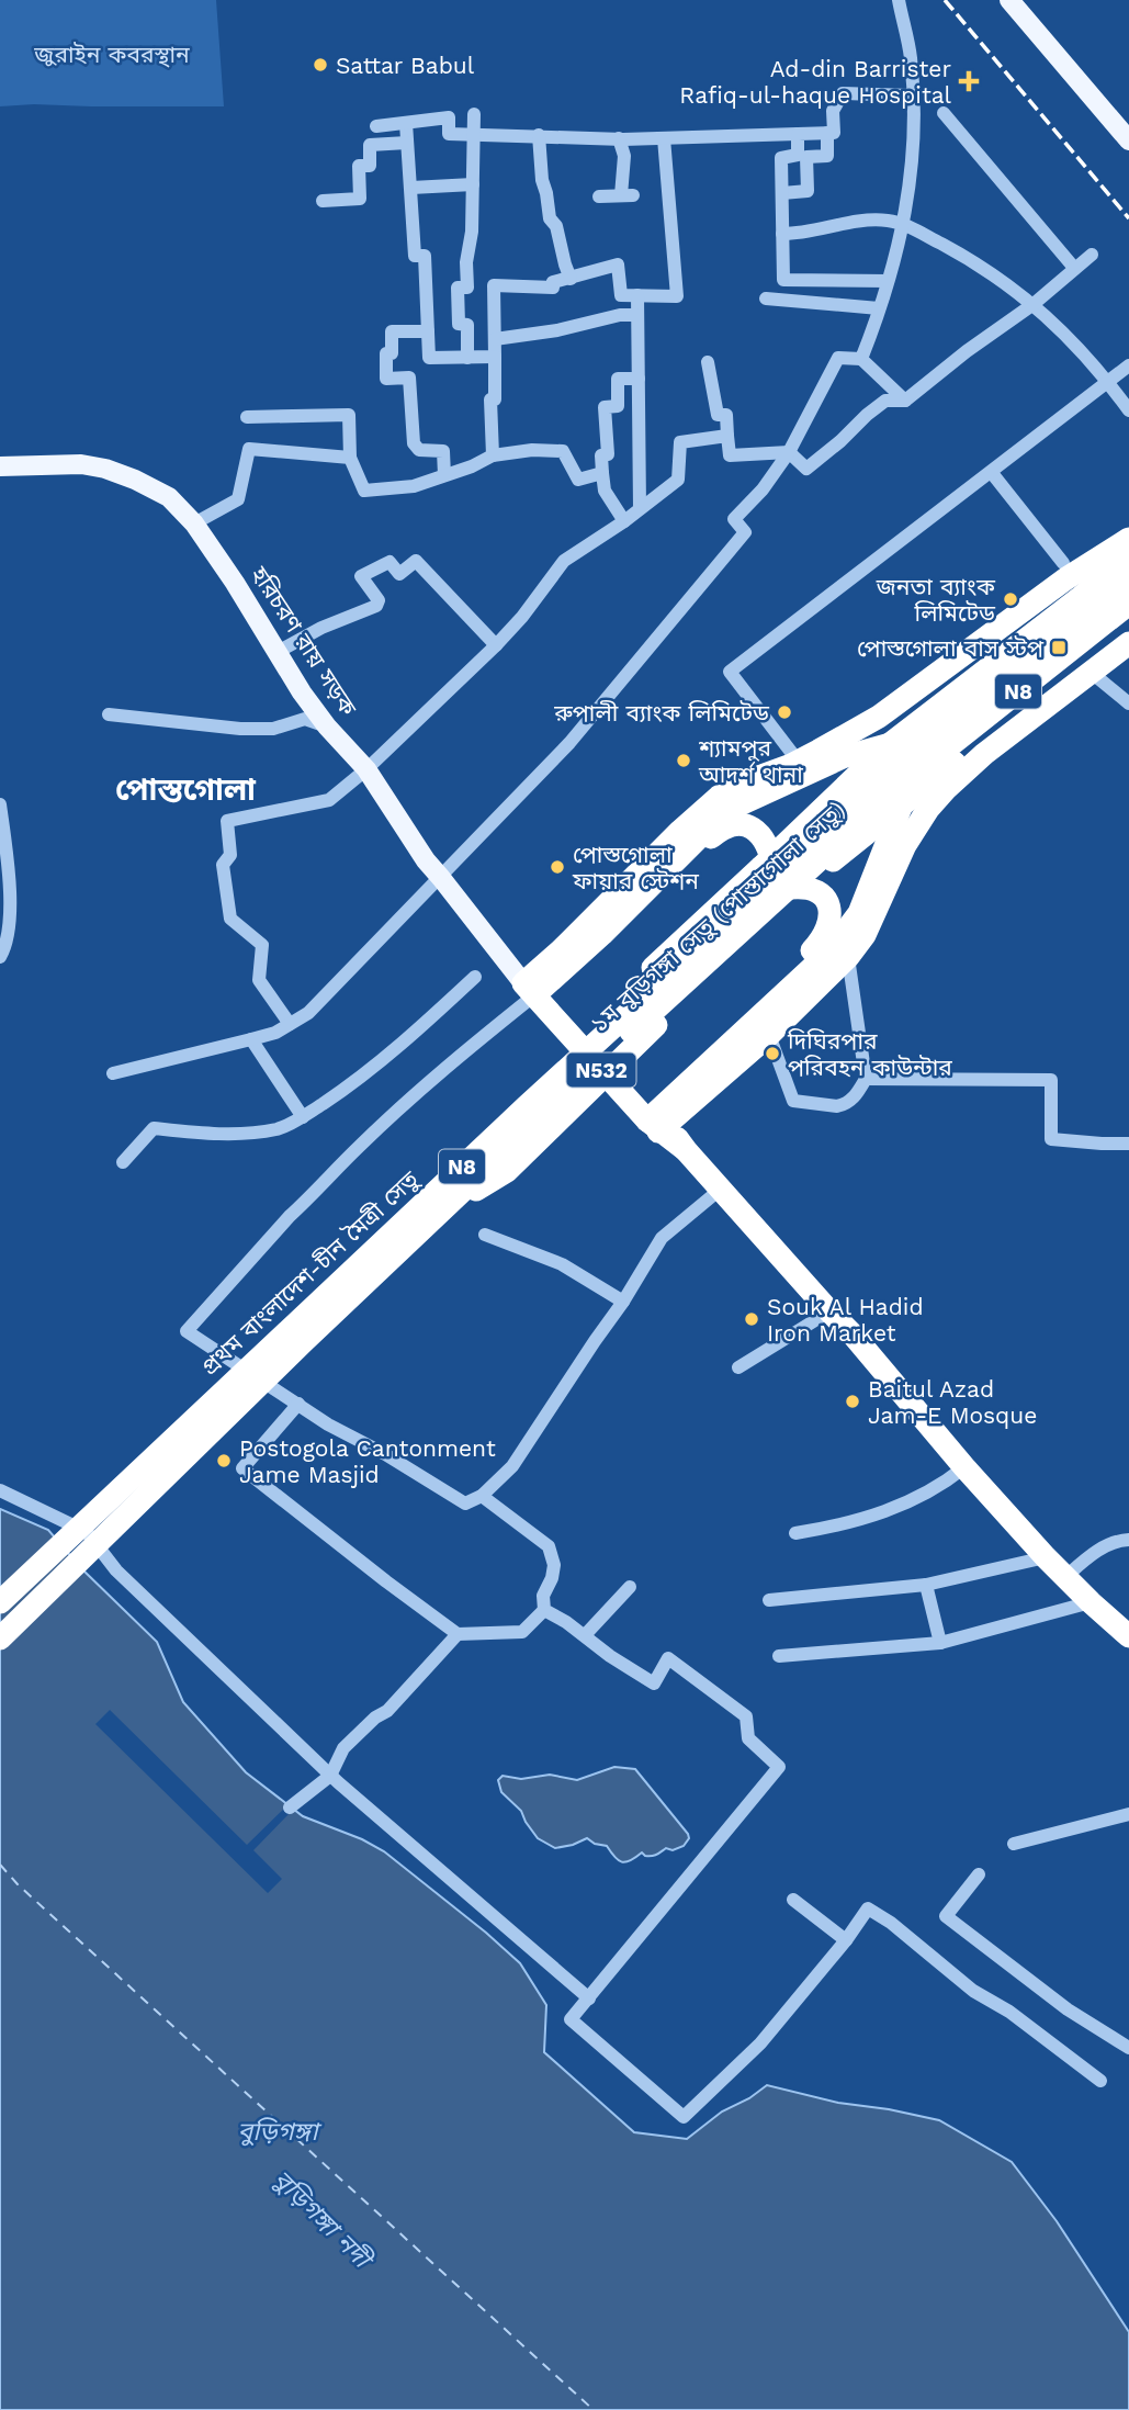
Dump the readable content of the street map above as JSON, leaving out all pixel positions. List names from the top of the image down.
{
  "streets": {
    "highway": [
      "N8",
      "১ম বুড়িগঙ্গা সেতু (পোস্তাগোলা সেতু)",
      "N532",
      "প্রথম বাংলাদেশ-চীন মৈত্রী সেতু"
    ],
    "main road": ["হরিচরণ রায় সড়ক"]
  },
  "crossings": [
    ["হরিচরণ রায় সড়ক", "N532"],
    ["N8", "১ম বুড়িগঙ্গা সেতু (পোস্তাগোলা সেতু)"],
    ["N8", "N532"],
    ["১ম বুড়িগঙ্গা সেতু (পোস্তাগোলা সেতু)", "প্রথম বাংলাদেশ-চীন মৈত্রী সেতু"]
  ],
  "districts": ["পোস্তগোলা"],
  "water": ["বুড়িগঙ্গা", "বুড়িগঙ্গা নদী"],
  "parks": ["জুরাইন কবরস্থান"],
  "places": {
    "other": [
      "Sattar Babul",
      "জনতা ব্যাংক লিমিটেড",
      "রুপালী ব্যাংক লিমিটেড",
      "শ্যামপুর আদর্শ থানা",
      "পোস্তগোলা ফায়ার স্টেশন",
      "দিঘিরপার পরিবহন কাউন্টার",
      "Souk Al Hadid Iron Market",
      "Baitul Azad Jam-E Mosque",
      "Postogola Cantonment Jame Masjid"
    ],
    "health": ["Ad-din Barrister Rafiq-ul-haque Hospital"],
    "transit": ["পোস্তগোলা বাস স্টপ"]
  }
}
